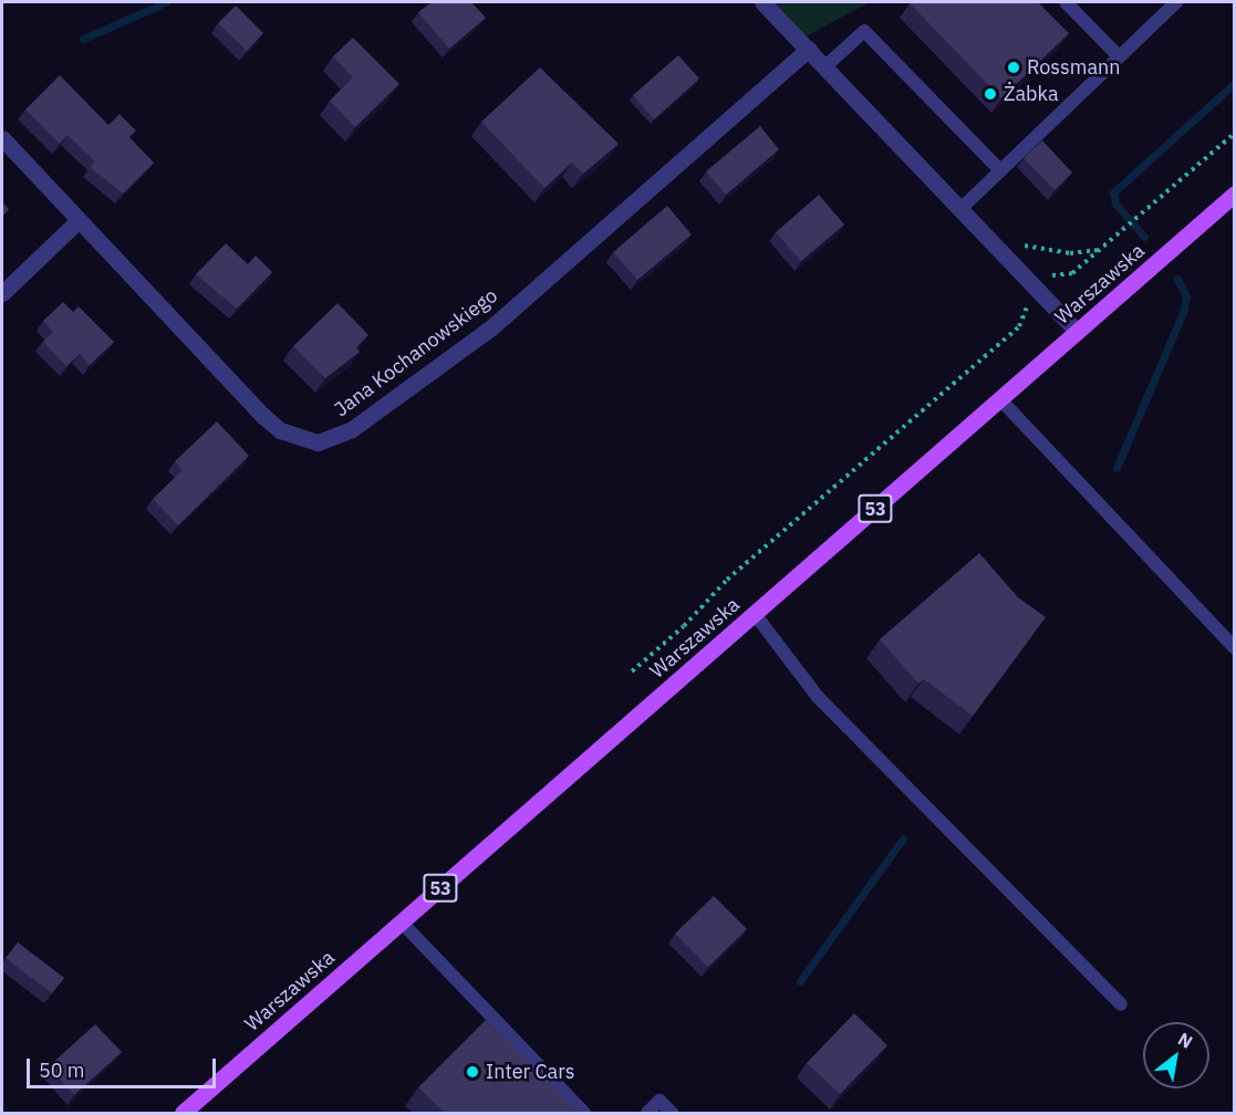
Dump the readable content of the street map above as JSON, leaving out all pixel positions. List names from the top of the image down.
{
  "streets": {
    "main road": ["Warszawska", "53"],
    "street": ["Jana Kochanowskiego"]
  },
  "places": ["Rossmann", "Żabka", "Inter Cars"],
  "scale_bar": "50 m",
  "north": "top right"
}
